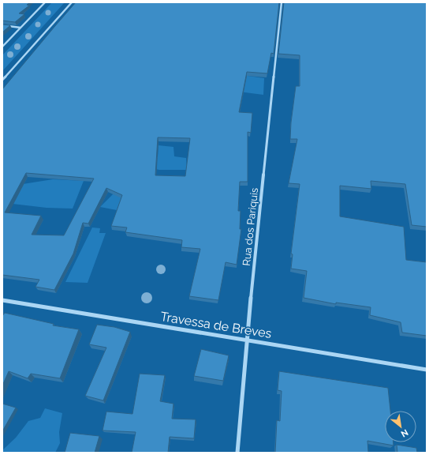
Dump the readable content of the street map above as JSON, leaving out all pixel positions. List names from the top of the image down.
{
  "streets": {
    "street": ["Rua dos Pariquis", "Travessa de Breves"]
  },
  "crossings": [
    ["Rua dos Pariquis", "Travessa de Breves"]
  ],
  "north": "bottom right"
}
